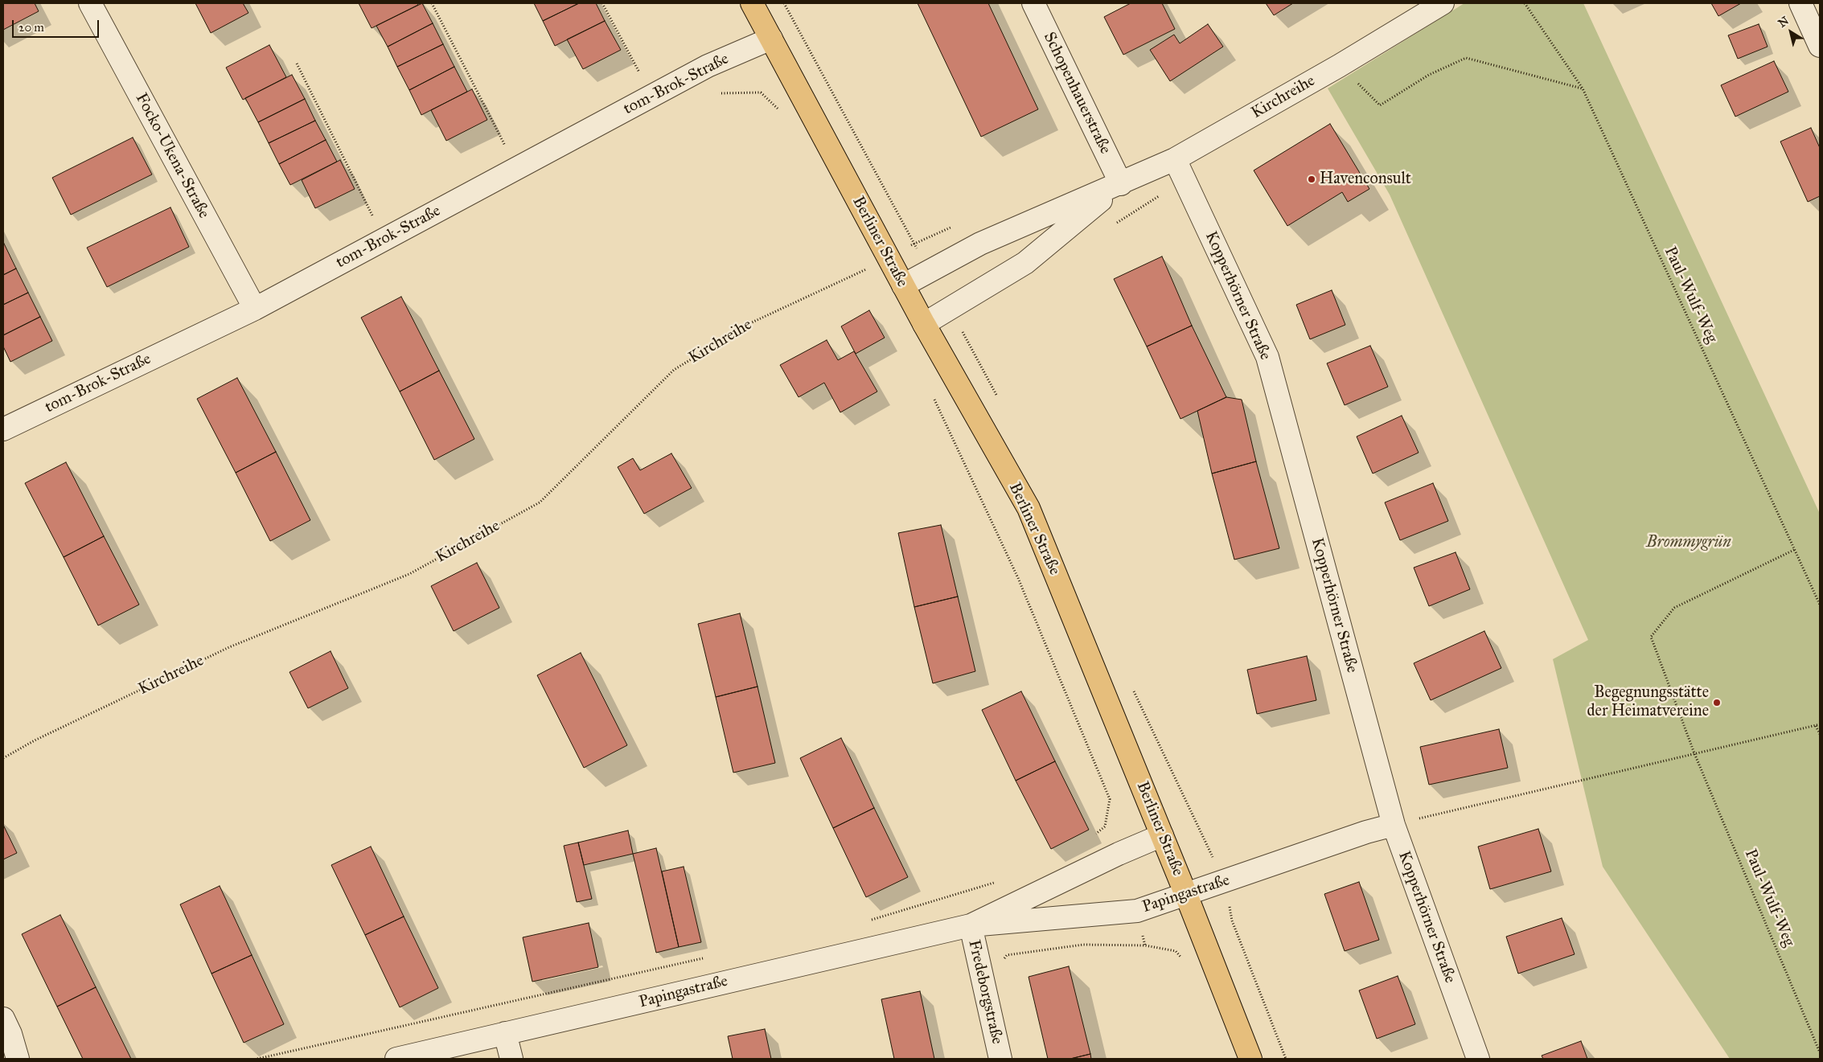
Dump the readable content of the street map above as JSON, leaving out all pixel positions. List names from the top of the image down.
{
  "streets": {
    "main road": ["Berliner Straße"],
    "street": [
      "tom-Brok-Straße",
      "Schopenhauerstraße",
      "Kirchreihe",
      "Focko-Ukena-Straße",
      "Kopperhörner Straße",
      "Papingastraße",
      "Fredeborgstraße"
    ],
    "path": ["Paul-Wulf-Weg"]
  },
  "crossings": [
    ["tom-Brok-Straße", "Focko-Ukena-Straße"],
    ["tom-Brok-Straße", "Berliner Straße"],
    ["Schopenhauerstraße", "Kirchreihe"],
    ["Kirchreihe", "Berliner Straße"],
    ["Kirchreihe", "Kopperhörner Straße"],
    ["Berliner Straße", "Papingastraße"],
    ["Kopperhörner Straße", "Papingastraße"],
    ["Papingastraße", "Fredeborgstraße"]
  ],
  "parks": ["Brommygrün"],
  "places": ["Havenconsult", "Begegnungsstätte der Heimatvereine"],
  "scale_bar": "20 m",
  "north": "top left"
}
